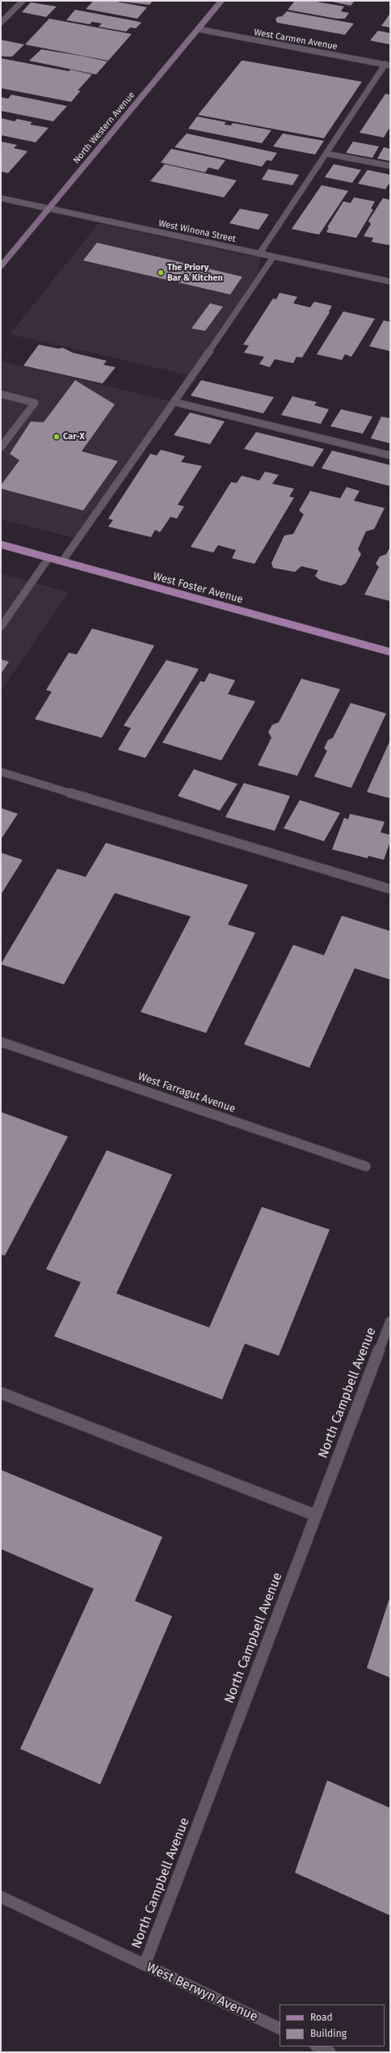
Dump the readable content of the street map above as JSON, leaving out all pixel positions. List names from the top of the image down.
{
  "streets": {
    "main road": ["North Western Avenue", "West Foster Avenue"],
    "street": [
      "West Carmen Avenue",
      "West Winona Street",
      "West Farragut Avenue",
      "North Campbell Avenue",
      "West Berwyn Avenue"
    ]
  },
  "crossings": [
    ["West Carmen Avenue", "North Western Avenue"],
    ["North Western Avenue", "West Winona Street"],
    ["North Campbell Avenue", "West Berwyn Avenue"]
  ],
  "places": ["The Priory Bar & Kitchen", "Car-X"],
  "legend": ["Road", "Building"]
}
